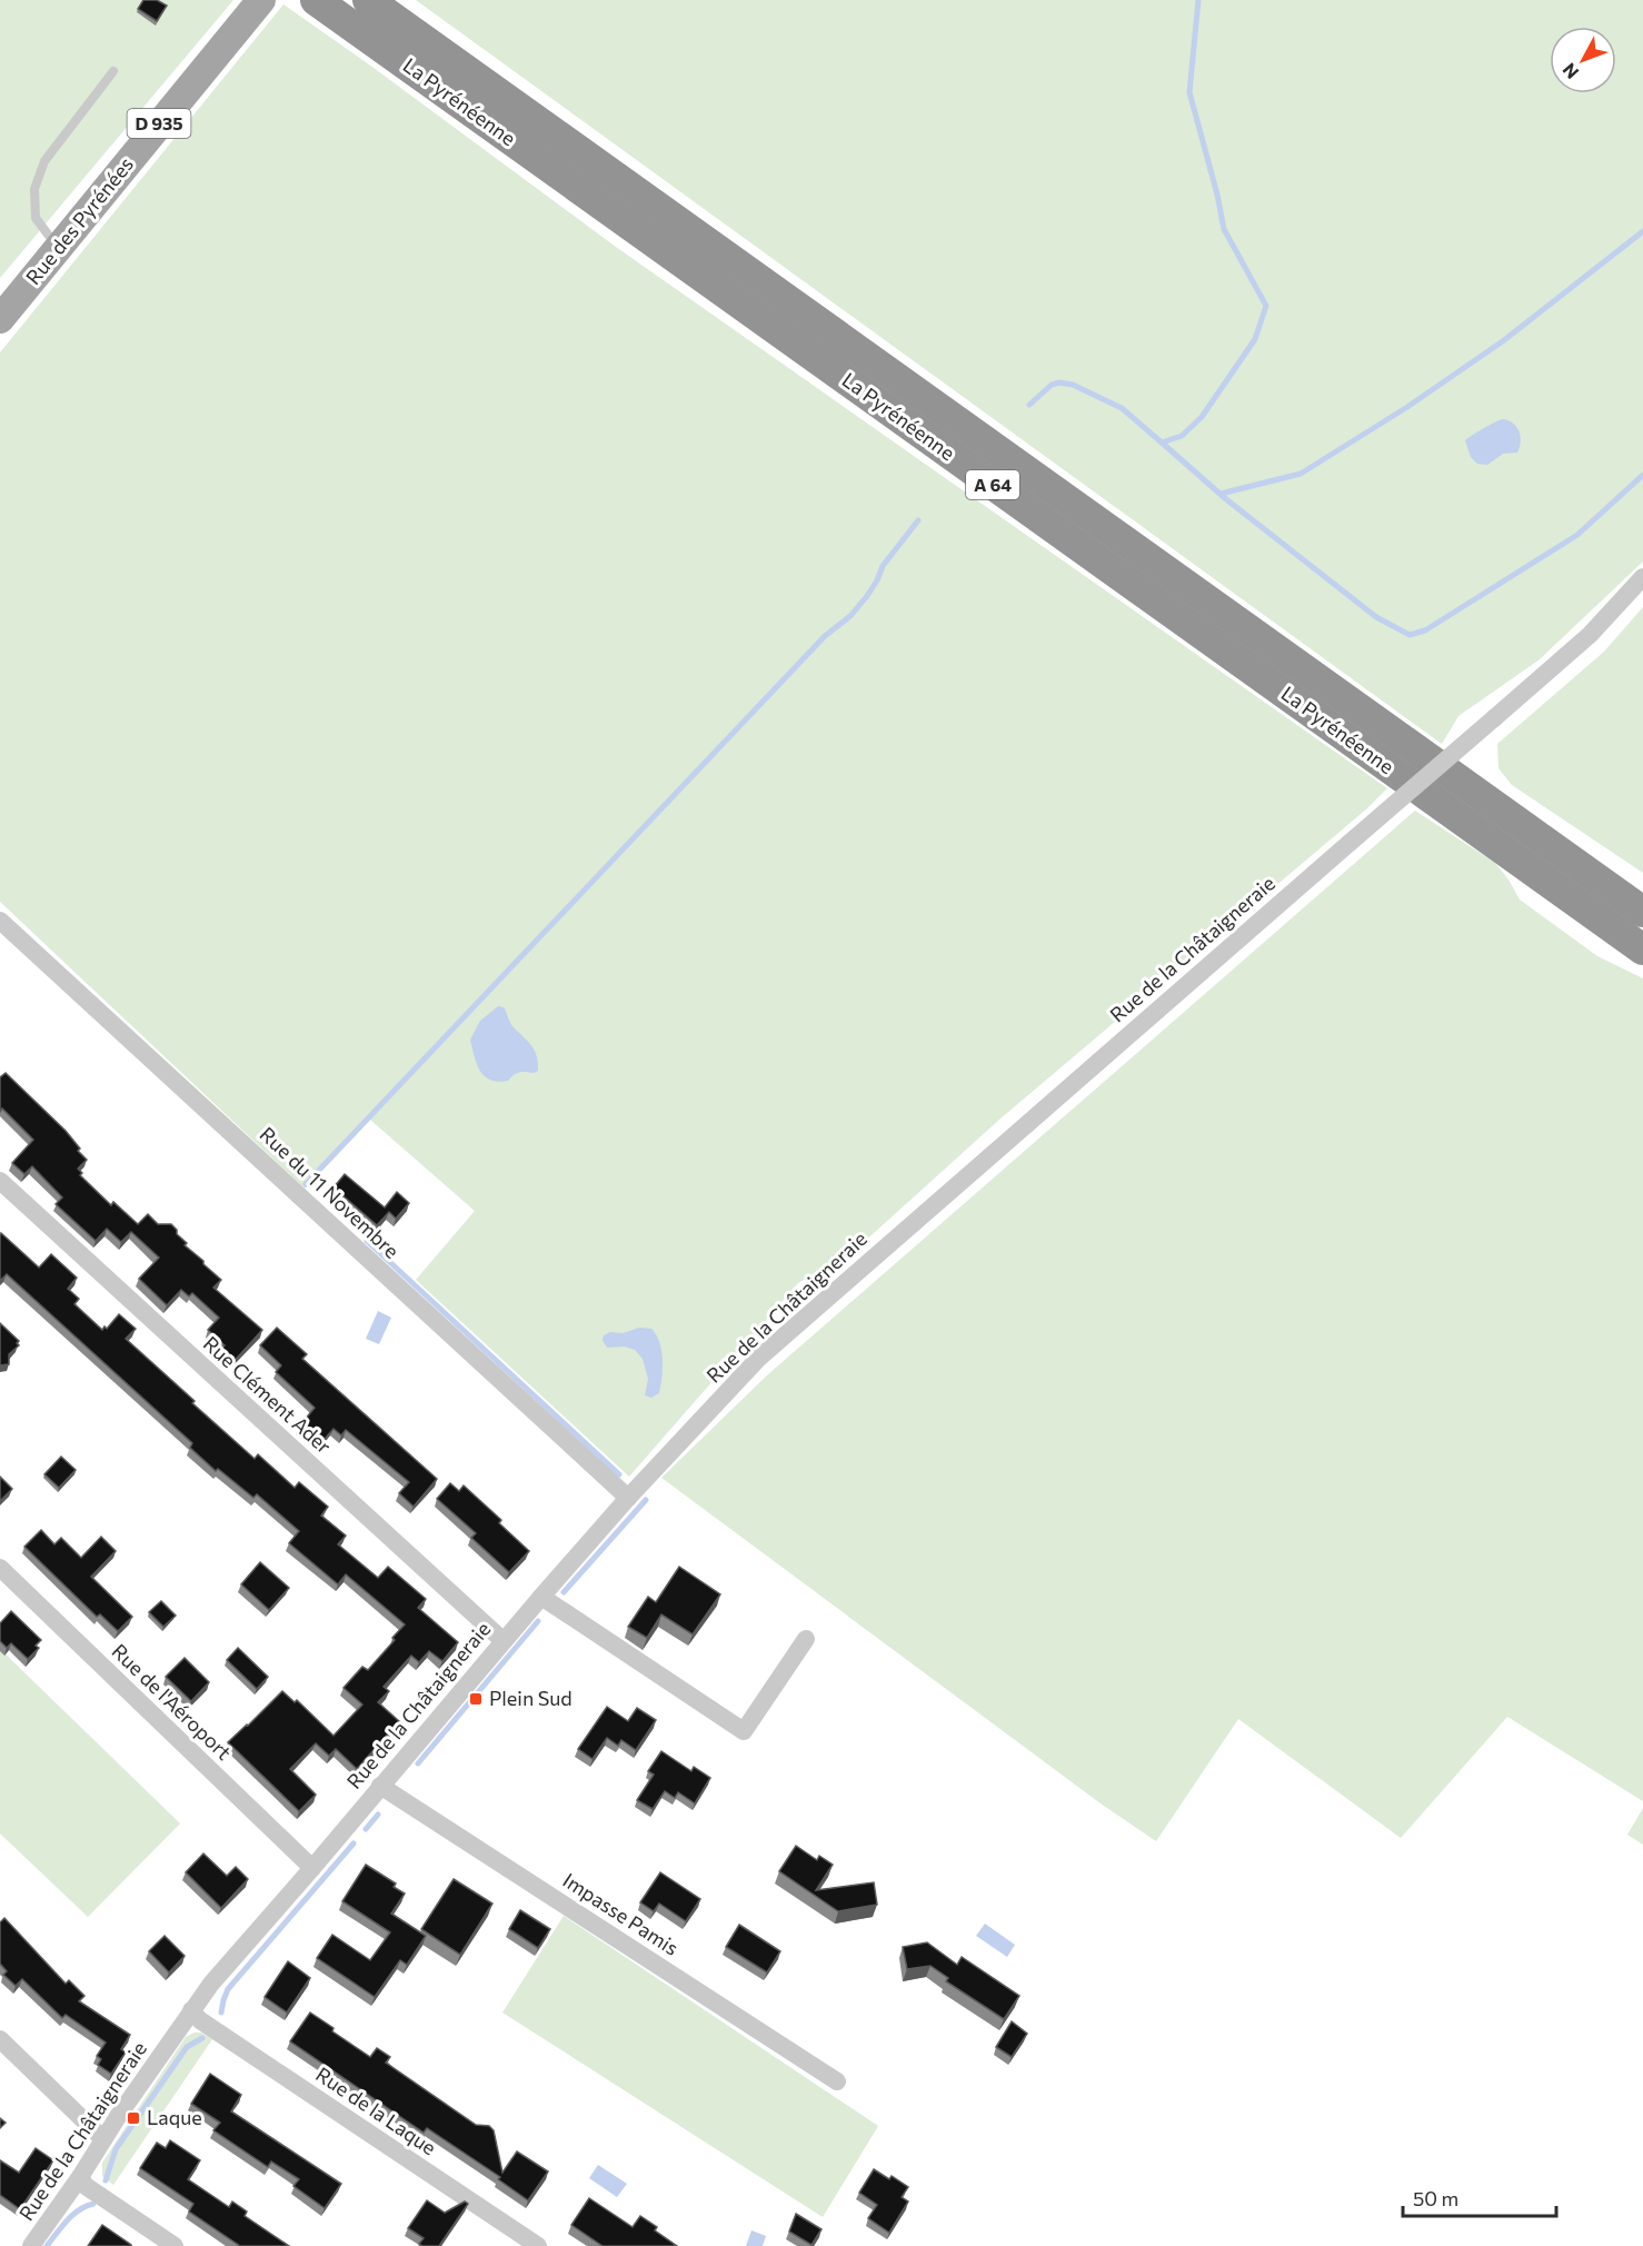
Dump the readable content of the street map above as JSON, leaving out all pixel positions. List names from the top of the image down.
{
  "streets": {
    "highway": ["La Pyrénéenne", "A 64"],
    "main road": ["D 935", "Rue des Pyrénées"],
    "street": [
      "Rue de la Châtaigneraie",
      "Rue du 11 Novembre",
      "Rue Clément Ader",
      "Rue de l'Aéroport",
      "Impasse Pamis",
      "Rue de la Laque"
    ]
  },
  "crossings": [
    ["Rue de la Châtaigneraie", "Rue du 11 Novembre"],
    ["Rue de la Châtaigneraie", "Rue Clément Ader"],
    ["Rue de la Châtaigneraie", "Rue de l'Aéroport"],
    ["Rue de la Châtaigneraie", "Impasse Pamis"],
    ["Rue de la Châtaigneraie", "Rue de la Laque"]
  ],
  "places": {
    "transit": ["Plein Sud", "Laque"]
  },
  "scale_bar": "50 m",
  "north": "bottom left"
}
